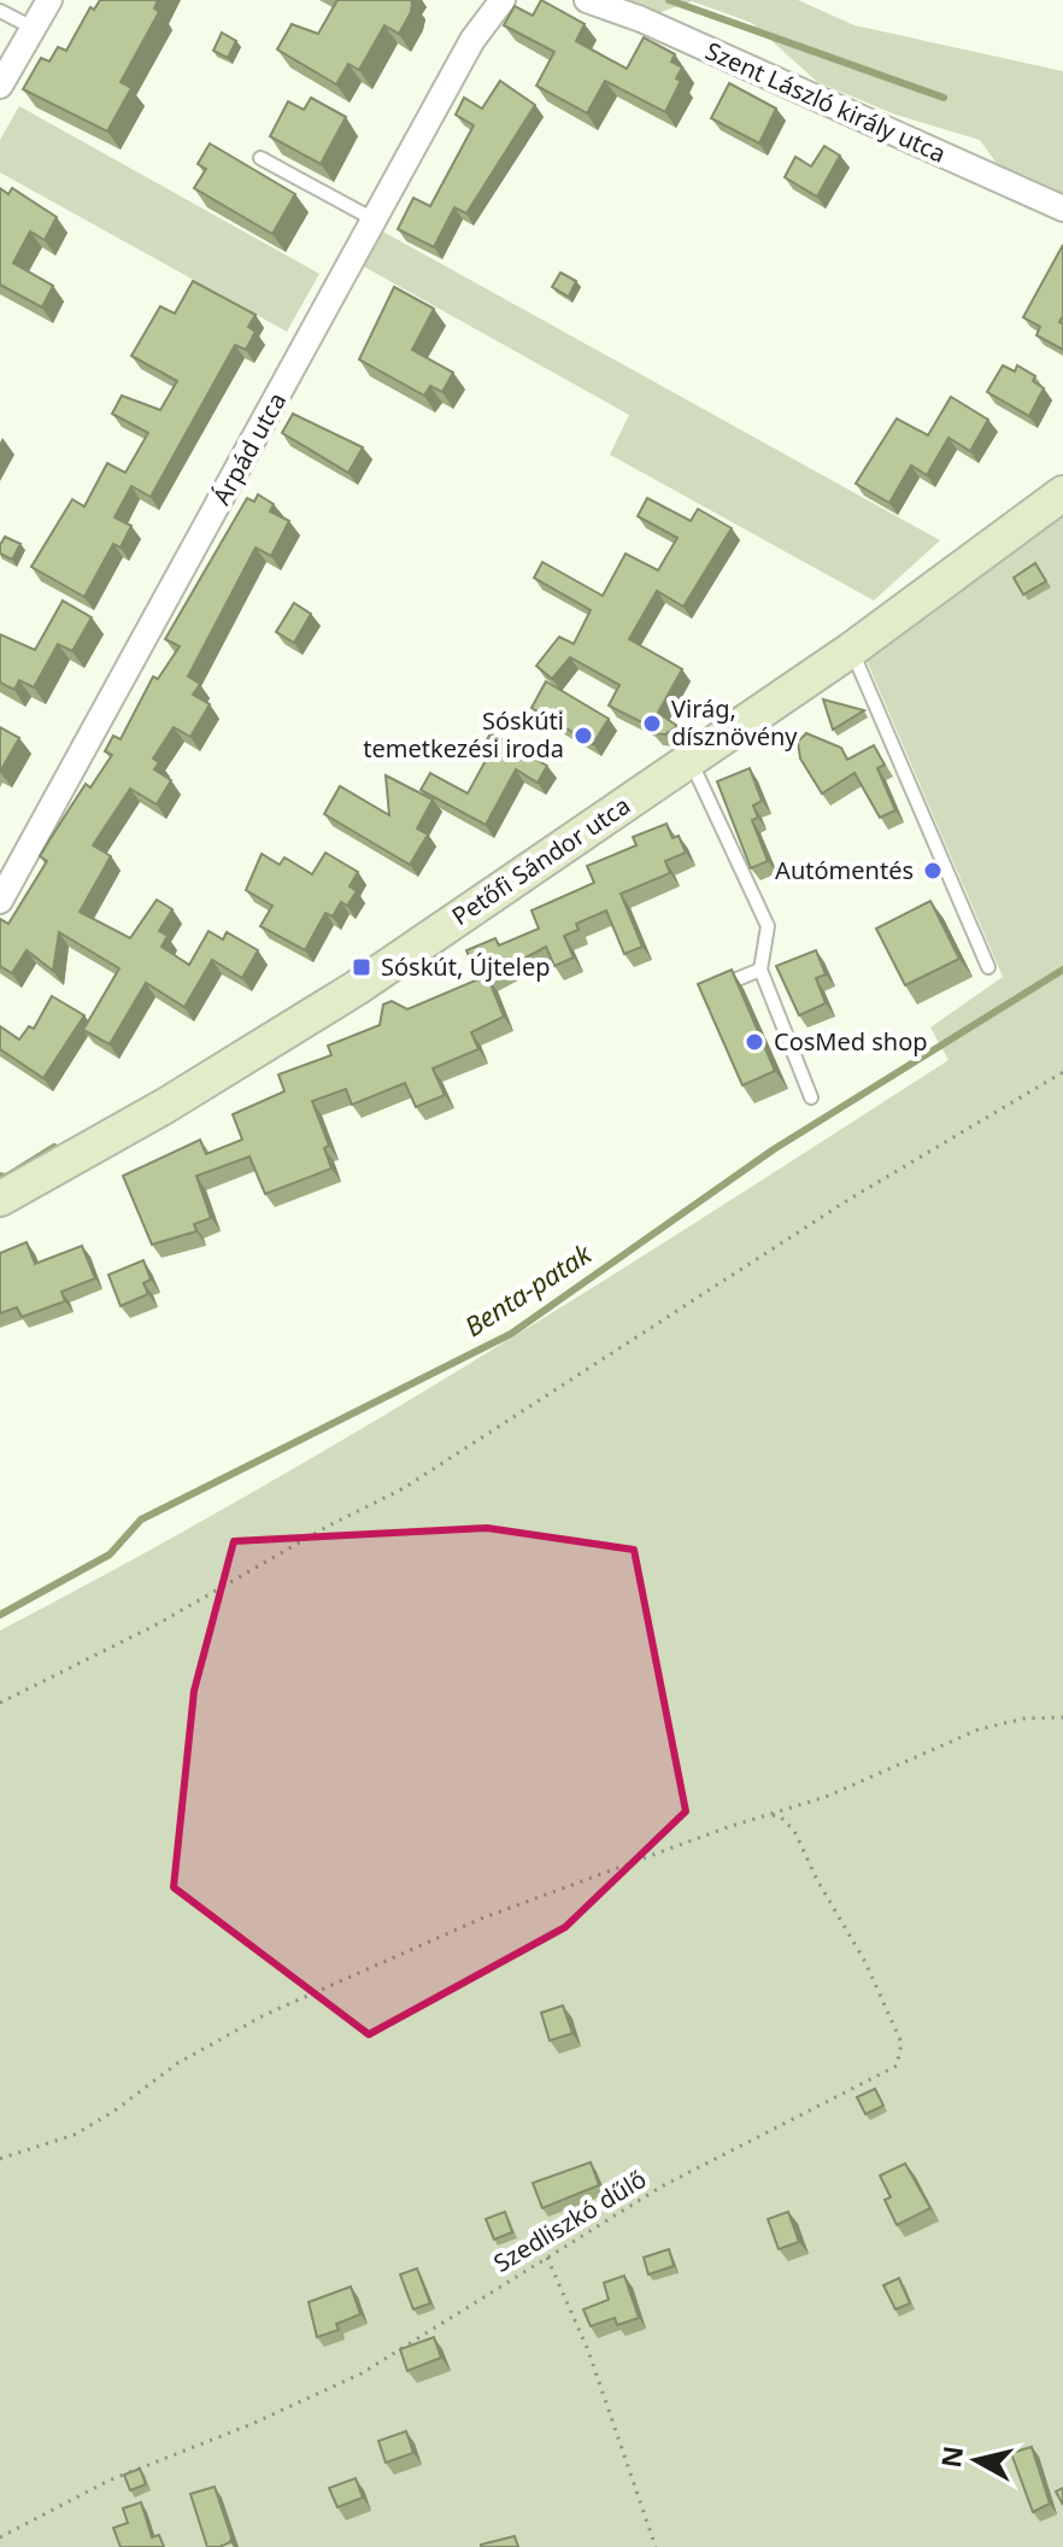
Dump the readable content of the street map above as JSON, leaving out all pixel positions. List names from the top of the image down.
{
  "streets": {
    "main road": ["Petőfi Sándor utca"],
    "street": ["Szent László király utca", "Árpád utca"],
    "path": ["Szedliszkó dűlő"]
  },
  "water": ["Benta-patak"],
  "places": {
    "other": [
      "Virág, dísznövény",
      "Sóskúti temetkezési iroda",
      "Autómentés",
      "CosMed shop"
    ],
    "transit": ["Sóskút, Újtelep"]
  },
  "north": "left"
}
